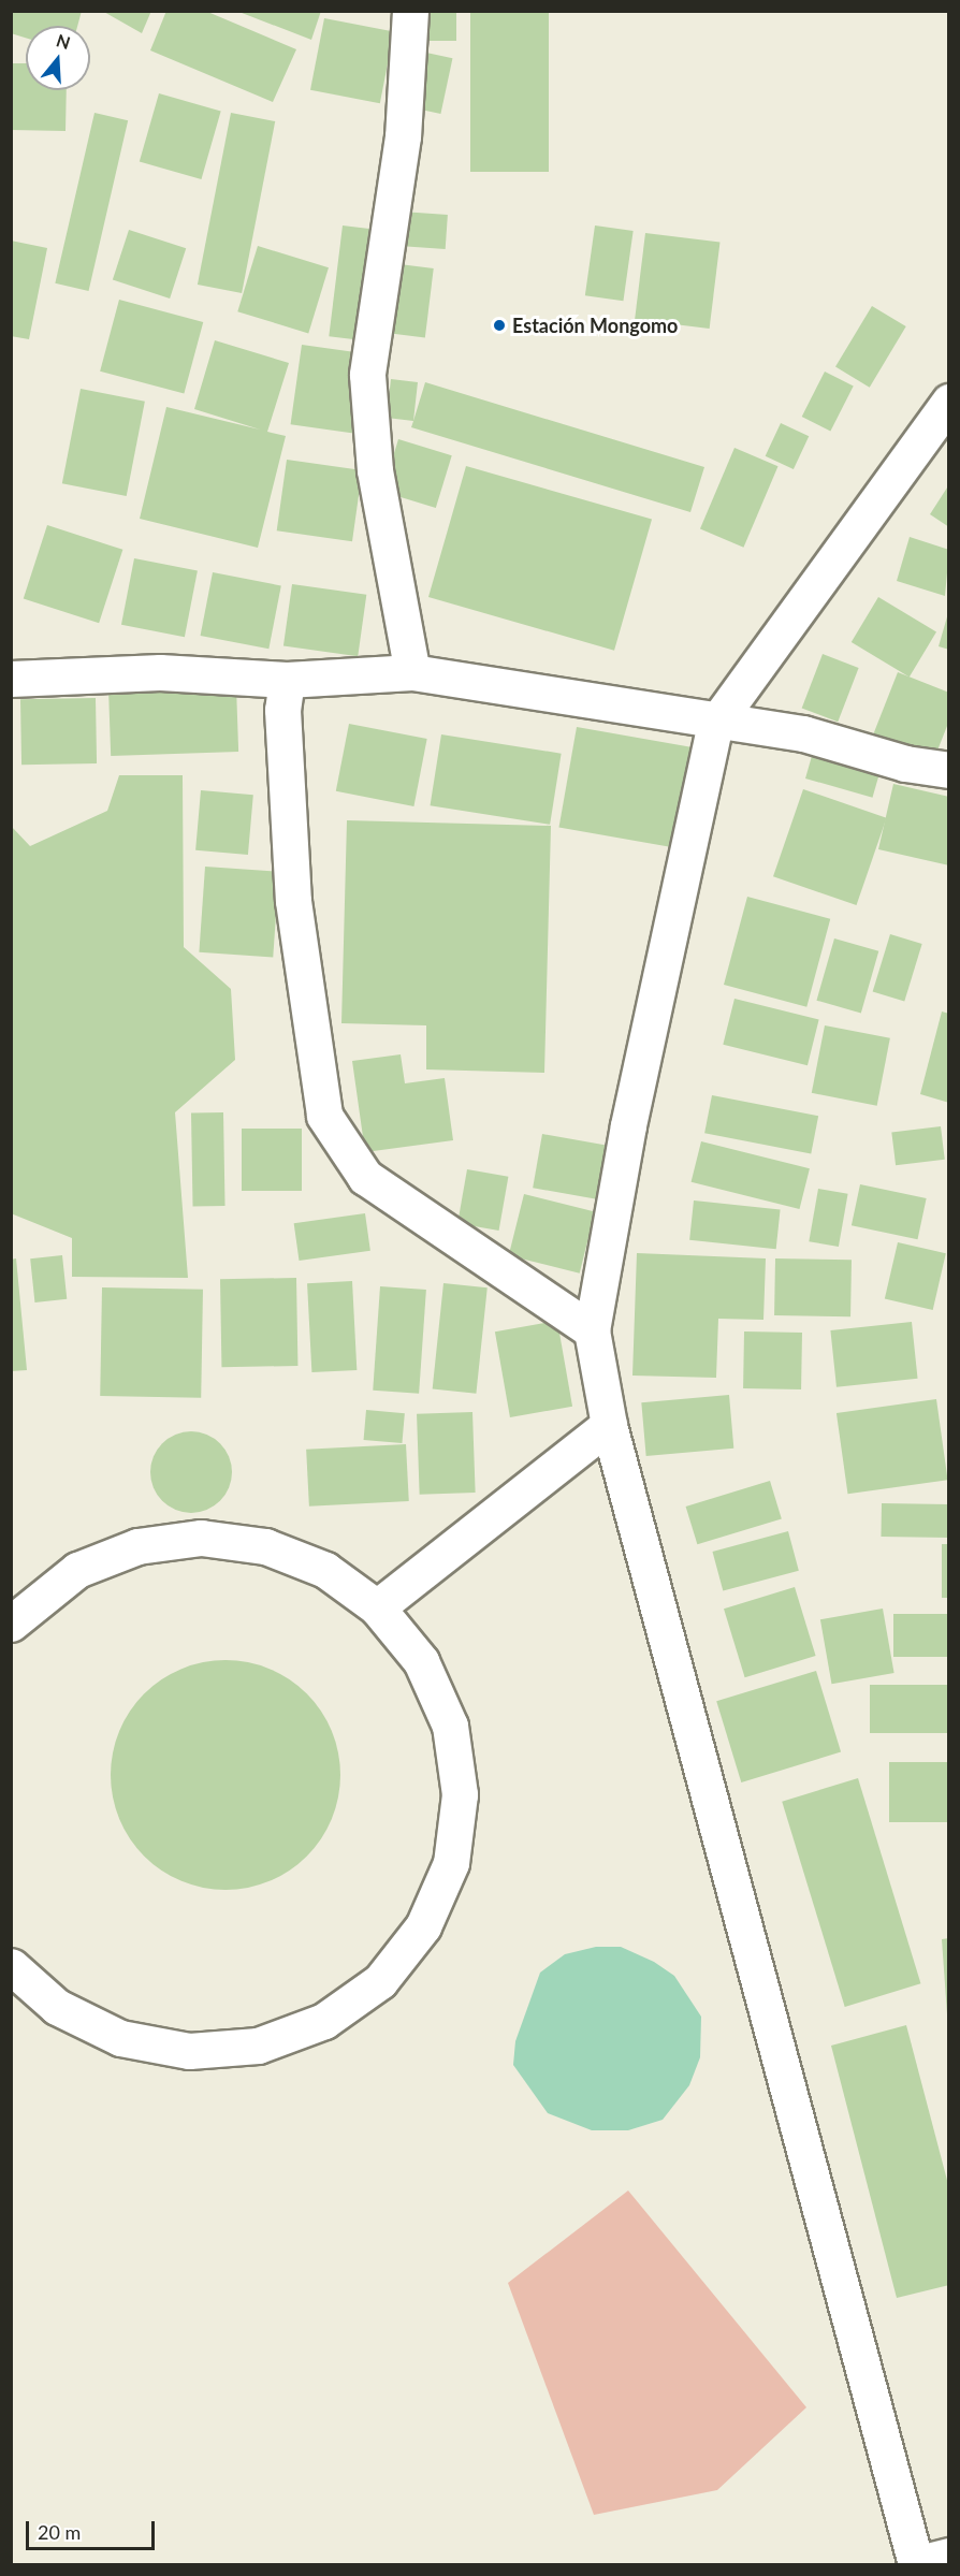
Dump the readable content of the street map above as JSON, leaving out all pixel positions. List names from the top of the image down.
{
  "places": ["Estación Mongomo"],
  "scale_bar": "20 m",
  "north": "top"
}
